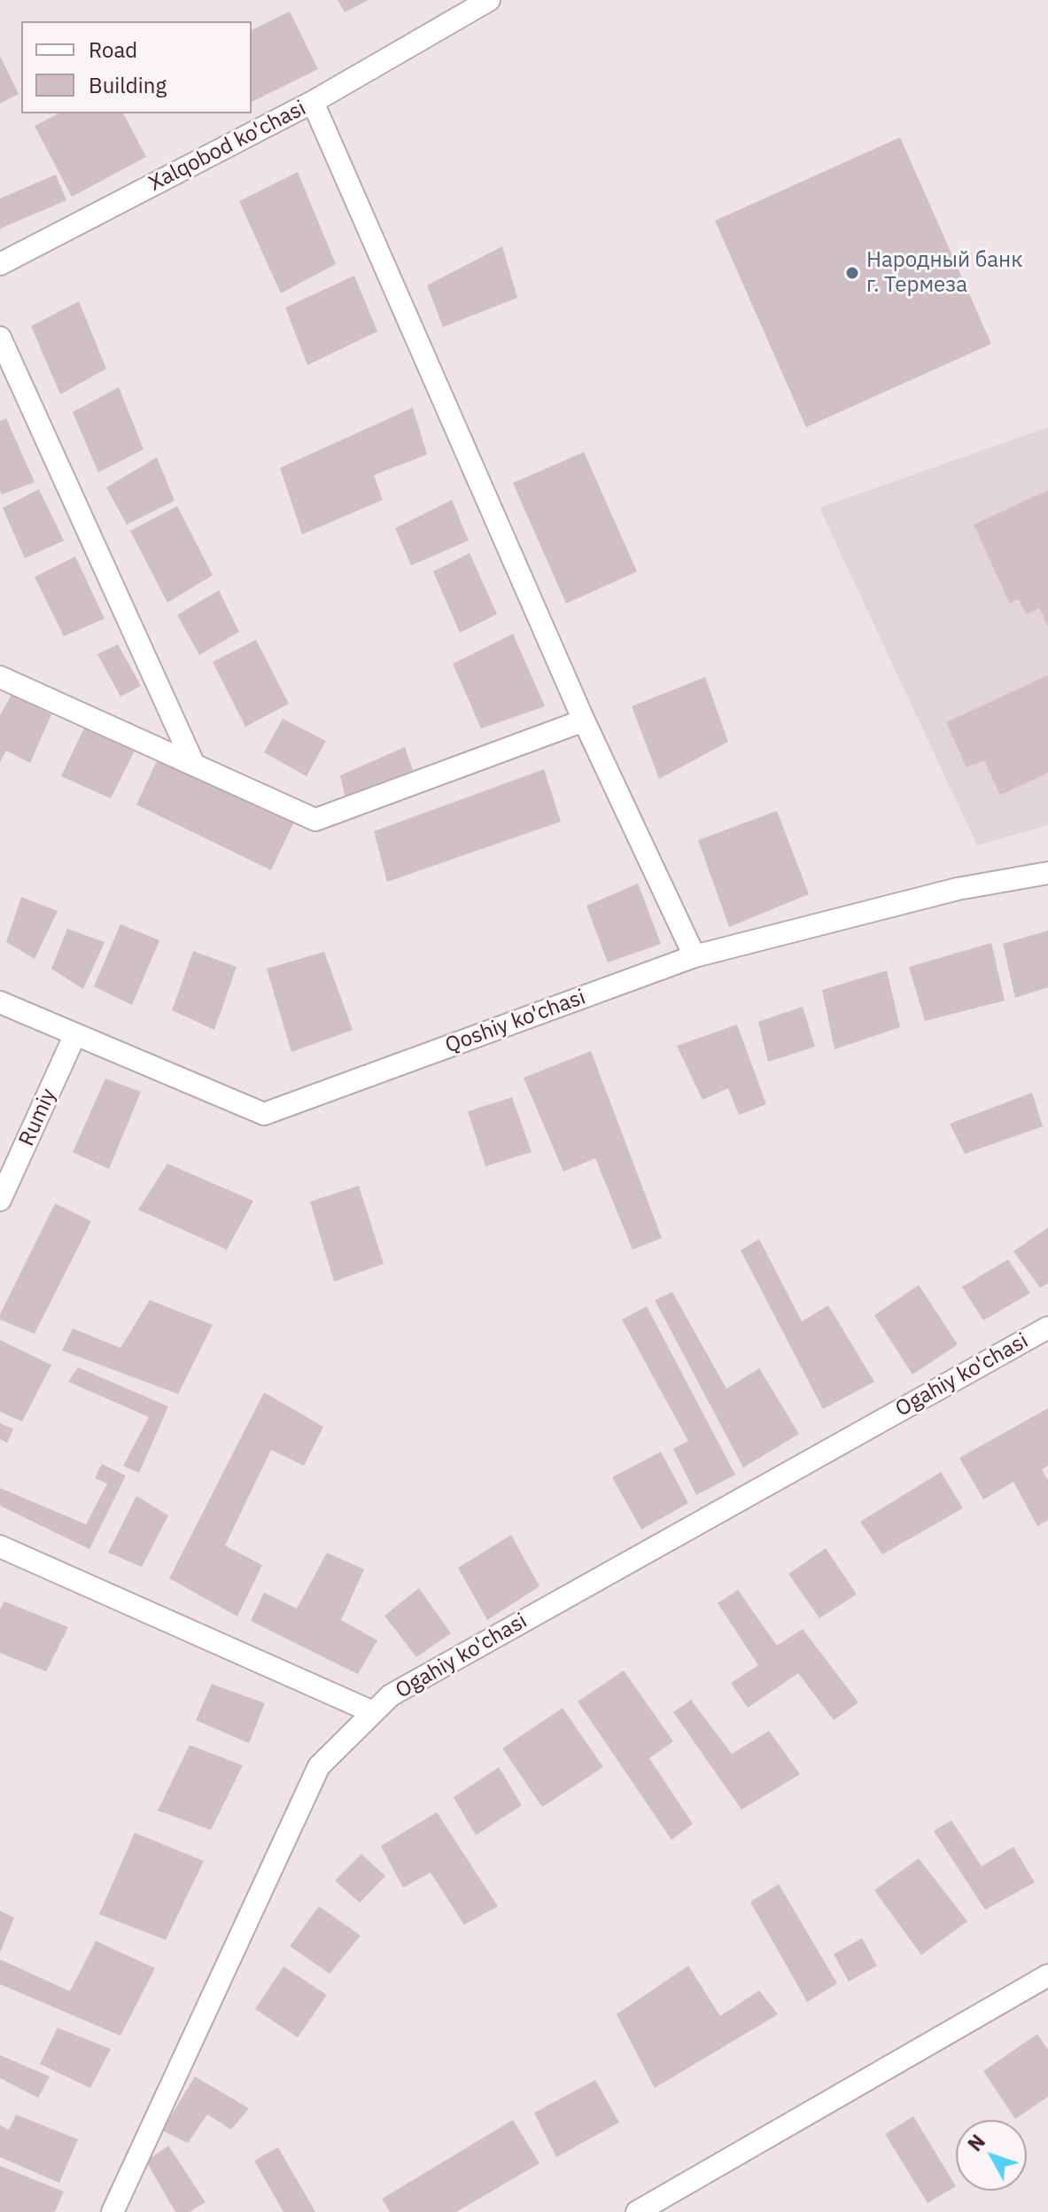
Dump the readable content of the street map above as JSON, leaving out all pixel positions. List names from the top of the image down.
{
  "streets": {
    "street": [
      "Xalqobod ko'chasi",
      "Qoshiy ko'chasi",
      "Rumiy",
      "Ogahiy ko'chasi"
    ]
  },
  "crossings": [
    ["Qoshiy ko'chasi", "Rumiy"]
  ],
  "places": ["Народный банк г. Термеза"],
  "legend": ["Road", "Building"],
  "north": "top left"
}
